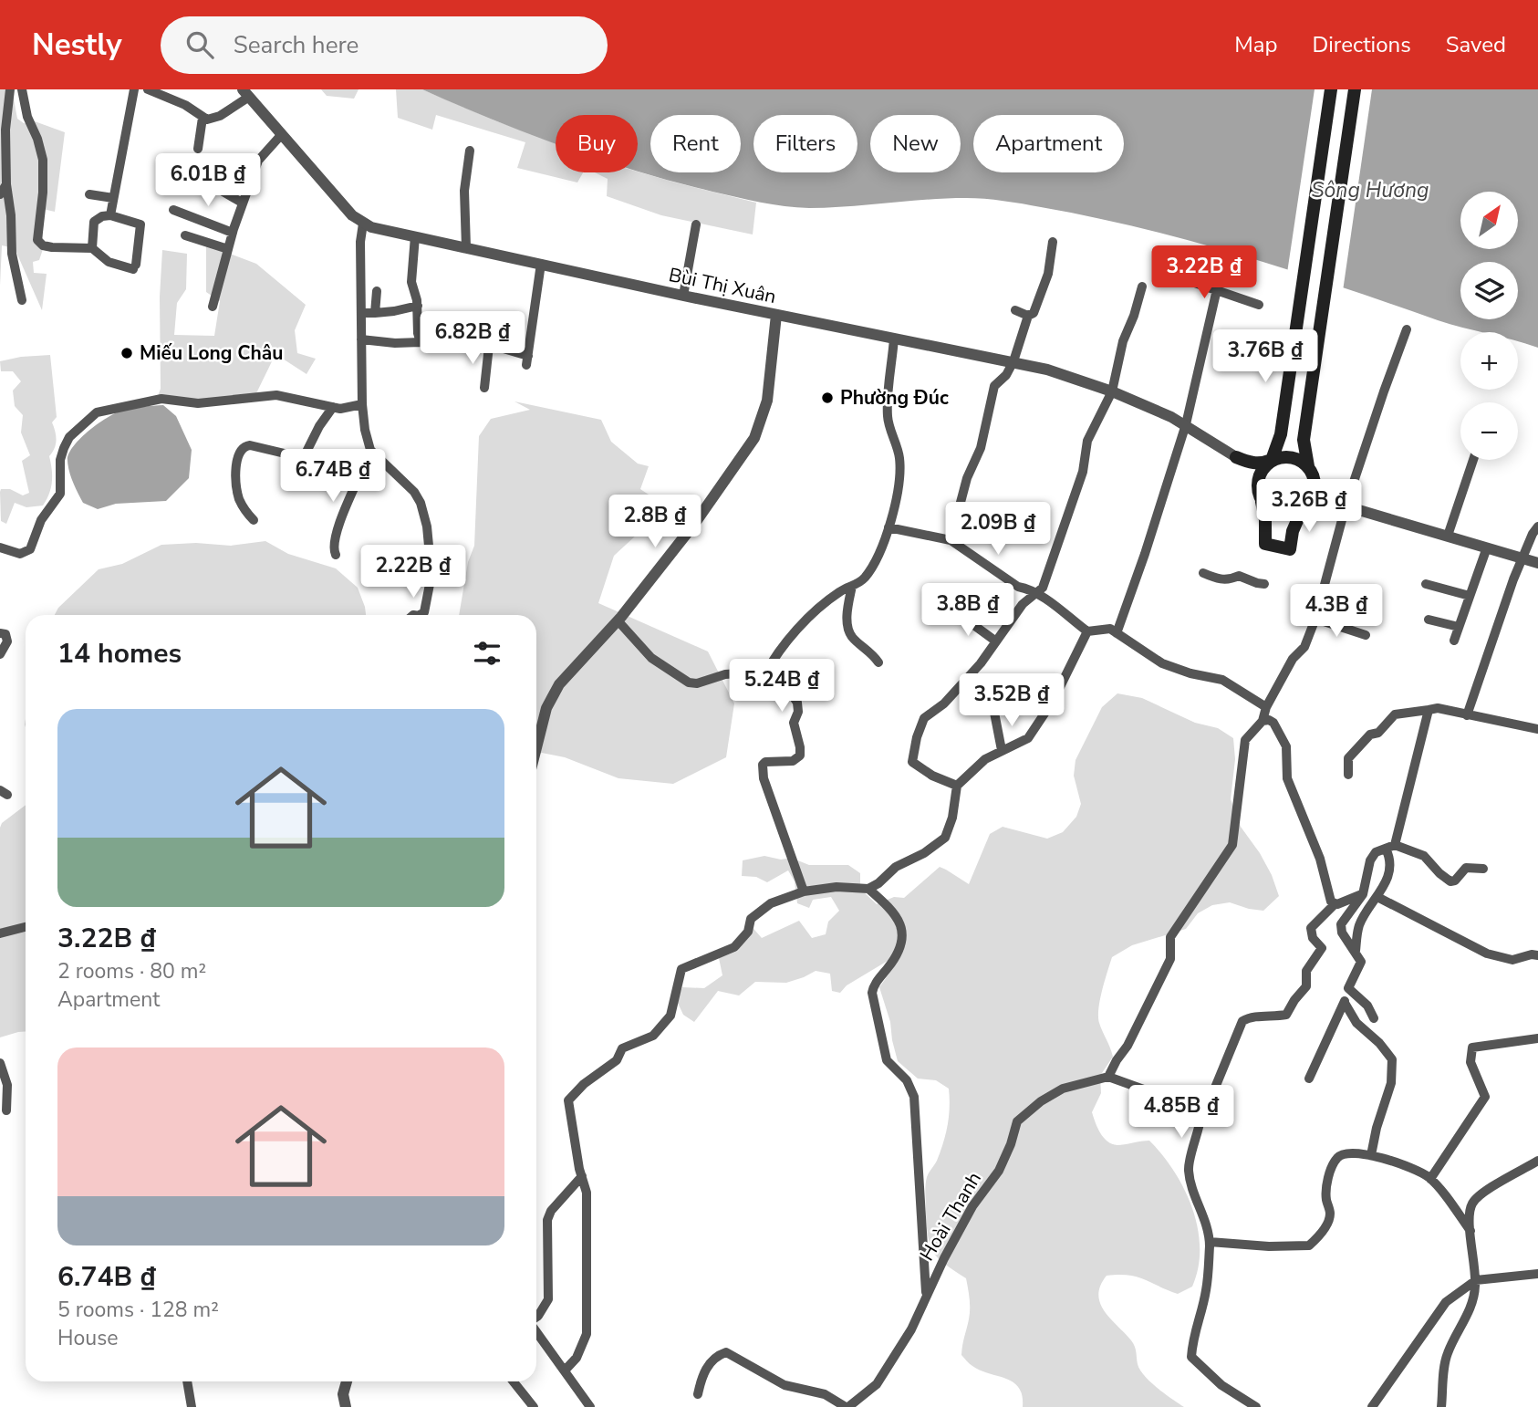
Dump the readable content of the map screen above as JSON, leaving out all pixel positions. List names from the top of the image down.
{
  "streets": {
    "street": ["Bùi Thị Xuân", "Hoài Thanh"]
  },
  "water": ["Sông Hương"],
  "places": ["Miếu Long Châu", "Phường Đúc"],
  "north": "top right",
  "page": {
    "header": "Nestly",
    "search": "Search here",
    "nav": ["Map", "Directions", "Saved"],
    "chip": [
      "Buy",
      "Rent",
      "Filters",
      "New",
      "Apartment"
    ],
    "price": [
      "6.01B ₫",
      "3.22B ₫",
      "6.82B ₫",
      "3.76B ₫",
      "6.74B ₫",
      "3.26B ₫",
      "2.8B ₫",
      "2.09B ₫",
      "2.22B ₫",
      "3.8B ₫",
      "4.3B ₫",
      "5.24B ₫",
      "3.52B ₫",
      "4.85B ₫"
    ],
    "map_buttons": ["+", "−"],
    "heading": "14 homes",
    "list": [
      {
        "name": "3.22B ₫",
        "note": "2 rooms · 80 m² · Apartment"
      },
      {
        "name": "6.74B ₫",
        "note": "5 rooms · 128 m² · House"
      }
    ]
  }
}
